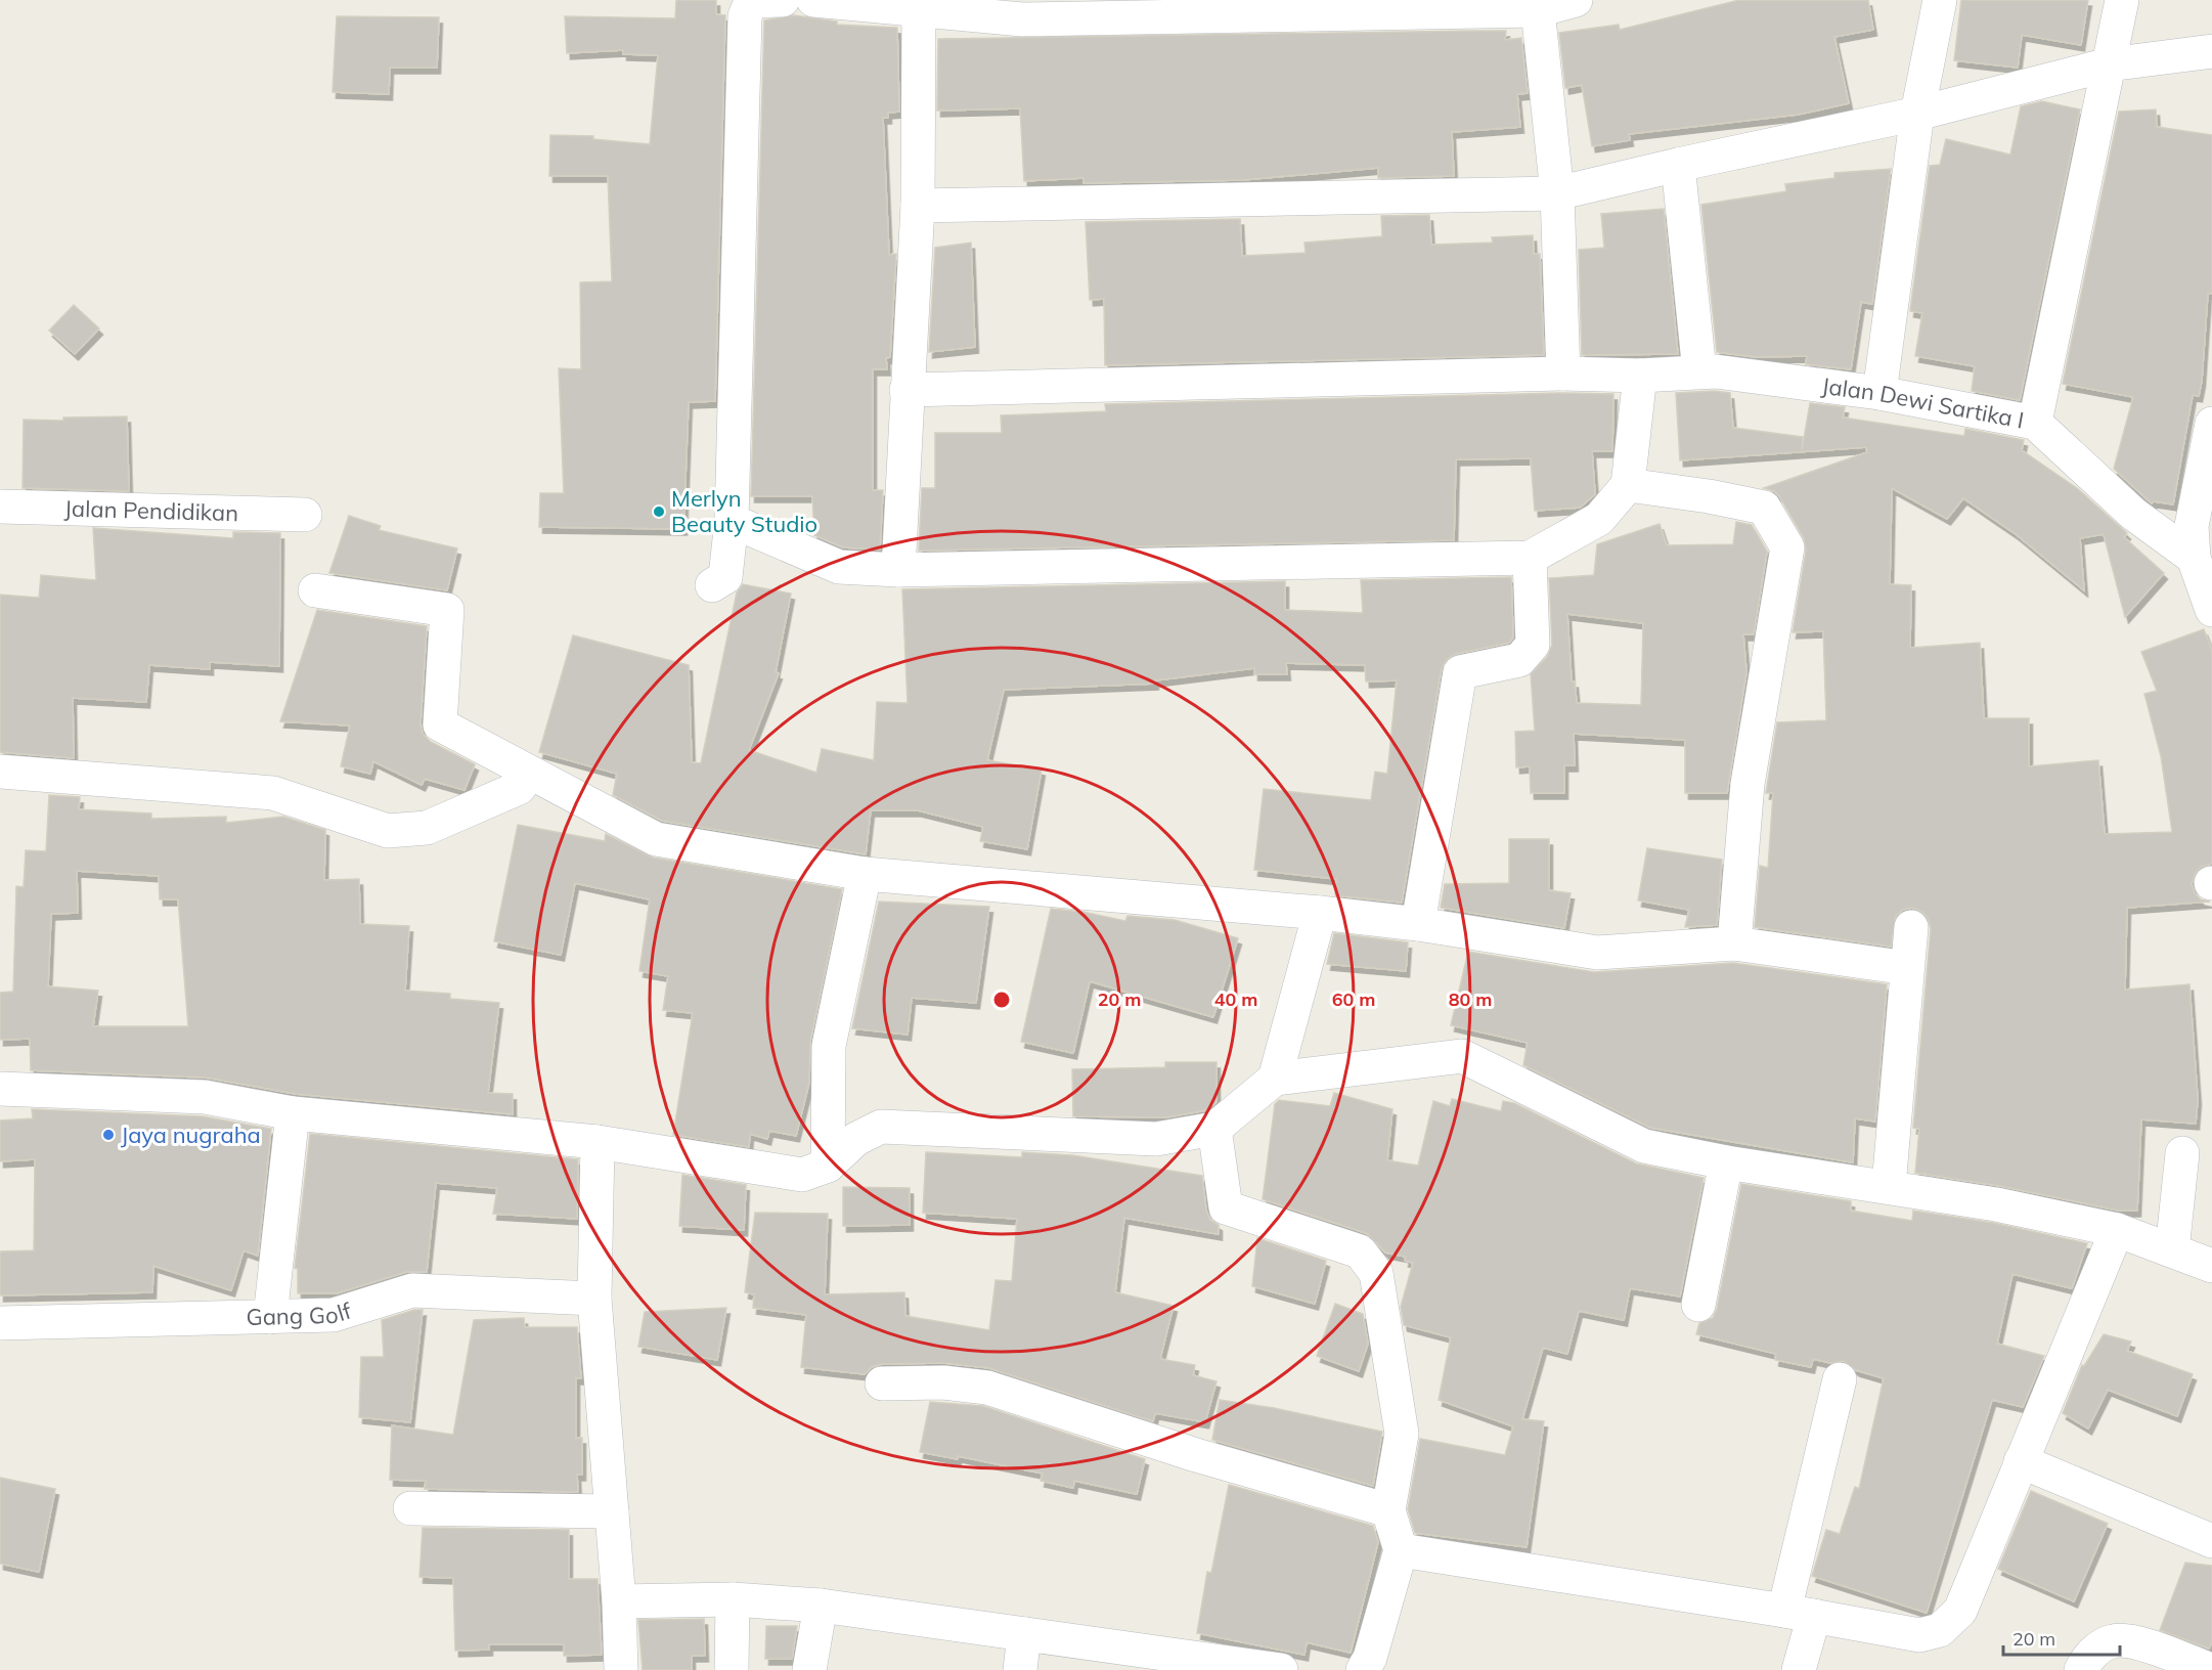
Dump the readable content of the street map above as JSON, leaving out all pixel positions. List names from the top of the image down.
{
  "streets": {
    "street": ["Jalan Dewi Sartika I", "Jalan Pendidikan", "Gang Golf"]
  },
  "places": ["Merlyn Beauty Studio", "Jaya nugraha"],
  "scale_bar": "20 m",
  "rings": [
    "20 m",
    "40 m",
    "60 m",
    "80 m"
  ]
}
